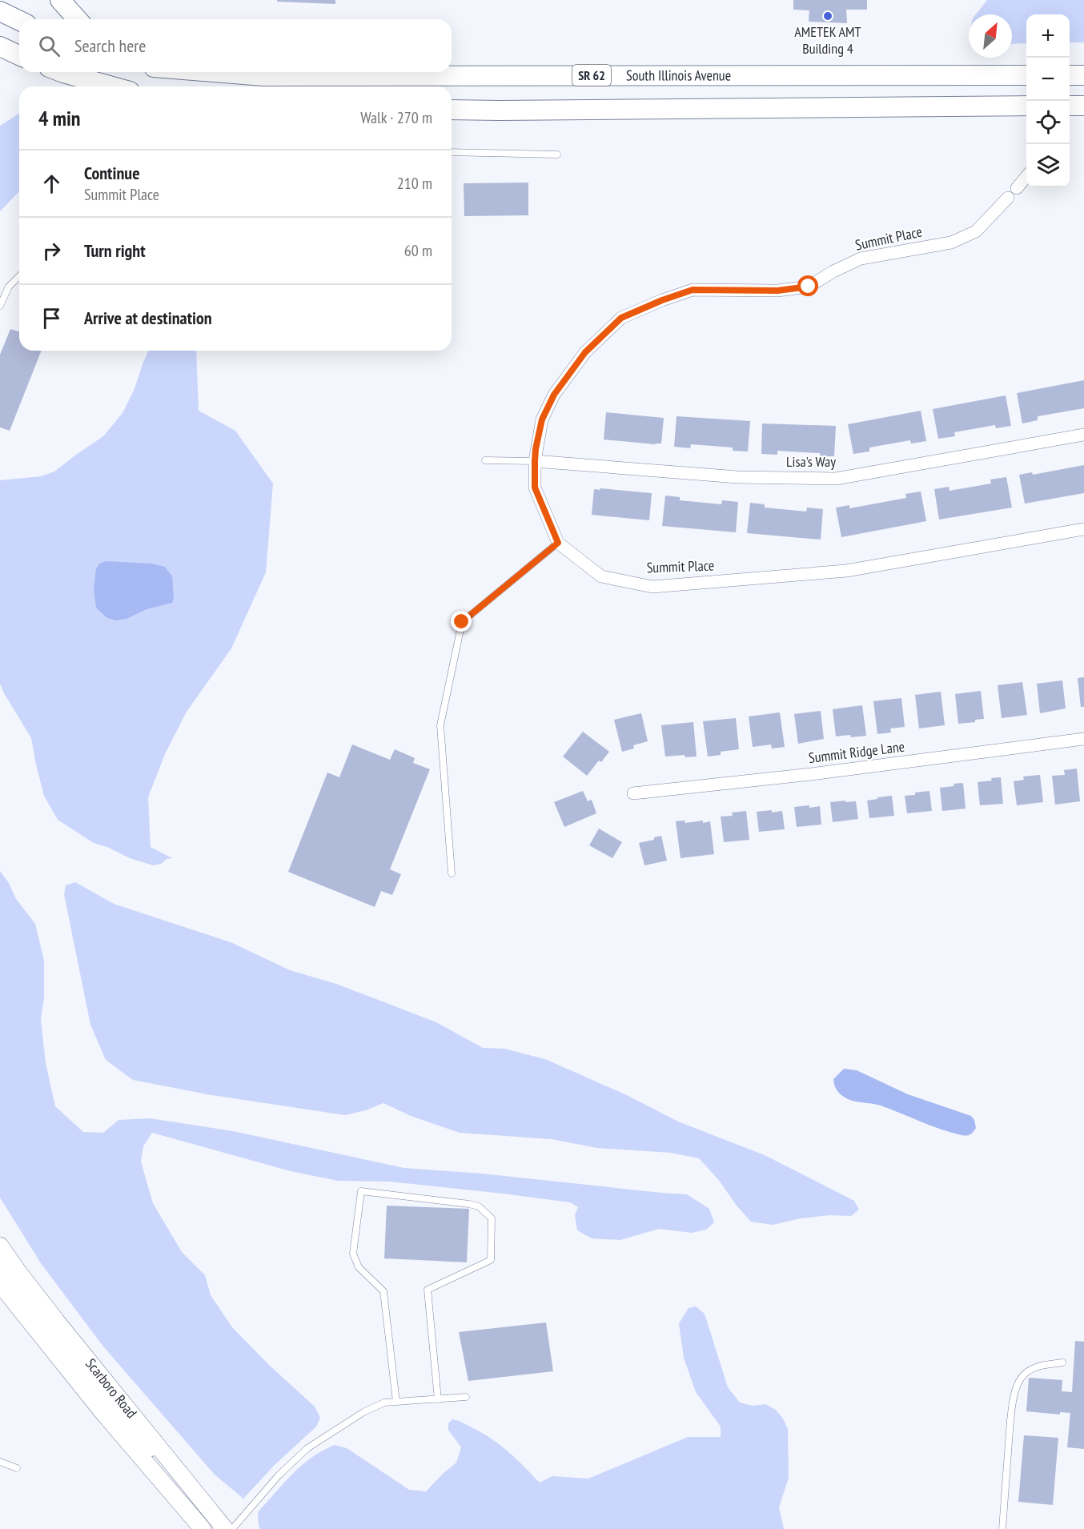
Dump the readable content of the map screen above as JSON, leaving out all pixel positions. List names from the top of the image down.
{
  "streets": {
    "highway": ["SR 62", "South Illinois Avenue"],
    "main road": ["Scarboro Road"],
    "street": ["Summit Place", "Lisa's Way", "Summit Ridge Lane"]
  },
  "crossings": [
    ["Summit Place", "Lisa's Way"]
  ],
  "places": ["AMETEK AMT Building 4"],
  "north": "top right",
  "page": {
    "map_buttons": ["+", "−"],
    "search": "Search here",
    "heading": ["4 min", "Walk · 270 m"],
    "list": [
      ["Continue", "Summit Place", "210 m"],
      ["Turn right", "60 m"],
      "Arrive at destination"
    ]
  }
}
